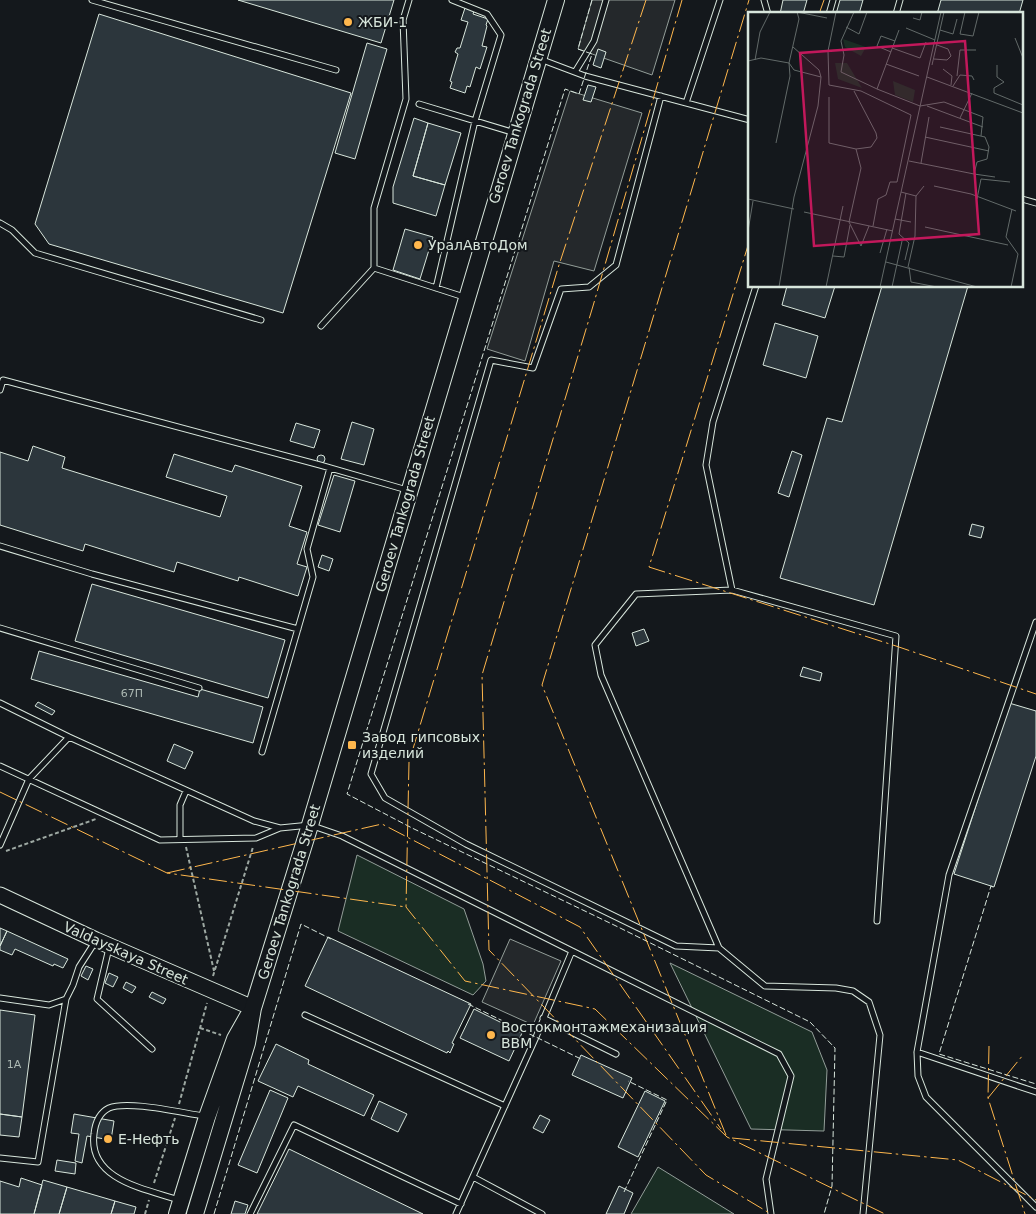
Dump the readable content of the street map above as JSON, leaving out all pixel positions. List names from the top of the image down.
{
  "streets": {
    "main road": ["Geroev Tankograda Street"],
    "street": ["Valdayskaya Street"]
  },
  "crossings": [
    ["Geroev Tankograda Street", "Valdayskaya Street"]
  ],
  "places": {
    "other": [
      "ЖБИ-1",
      "УралАвтоДом",
      "Востокмонтажмеханизация ВВМ",
      "E-Нефть"
    ],
    "transit": ["Завод гипсовых изделий"]
  },
  "house_numbers": ["67П", "1А"]
}
